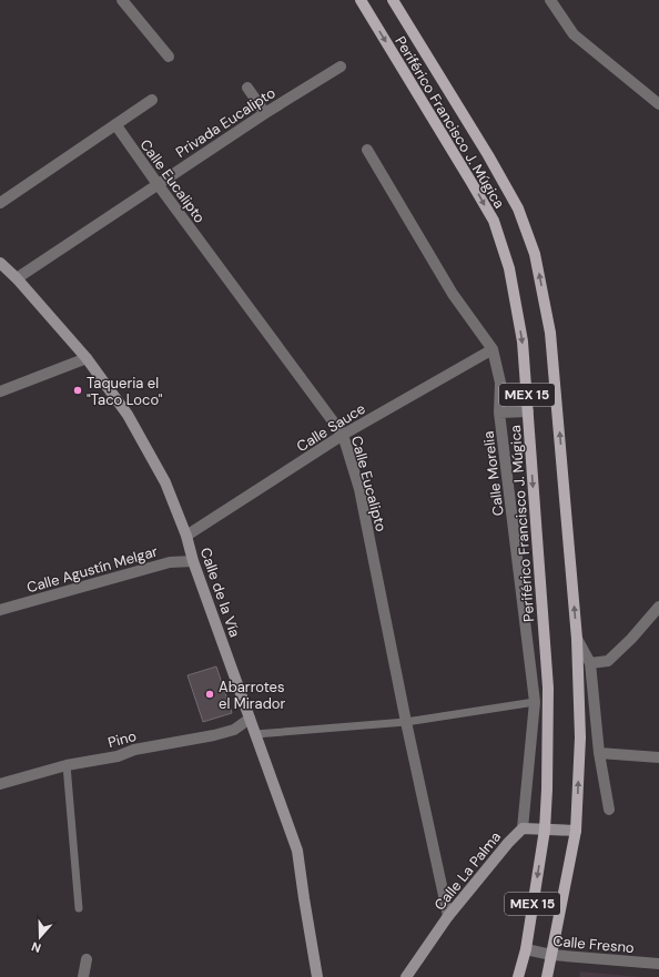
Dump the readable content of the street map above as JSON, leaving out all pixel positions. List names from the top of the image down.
{
  "streets": {
    "main road": ["Periférico Francisco J. Múgica", "MEX 15"],
    "street": [
      "Privada Eucalipto",
      "Calle Eucalipto",
      "Calle Sauce",
      "Calle Morelia",
      "Calle Agustín Melgar",
      "Calle de la Vía",
      "Pino",
      "Calle La Palma",
      "Calle Fresno"
    ]
  },
  "crossings": [
    ["Privada Eucalipto", "Calle Eucalipto"],
    ["Privada Eucalipto", "Calle de la Vía"],
    ["Periférico Francisco J. Múgica", "Calle La Palma"],
    ["Periférico Francisco J. Múgica", "Calle Fresno"],
    ["Calle Eucalipto", "Calle Sauce"],
    ["Calle Eucalipto", "Calle La Palma"],
    ["Calle Sauce", "Calle Morelia"],
    ["Calle Sauce", "Calle de la Vía"],
    ["Calle Morelia", "Calle La Palma"],
    ["Calle Agustín Melgar", "Calle de la Vía"],
    ["Calle de la Vía", "Pino"]
  ],
  "places": ["Taqueria el \"Taco Loco\"", "Abarrotes el Mirador"],
  "north": "bottom"
}
